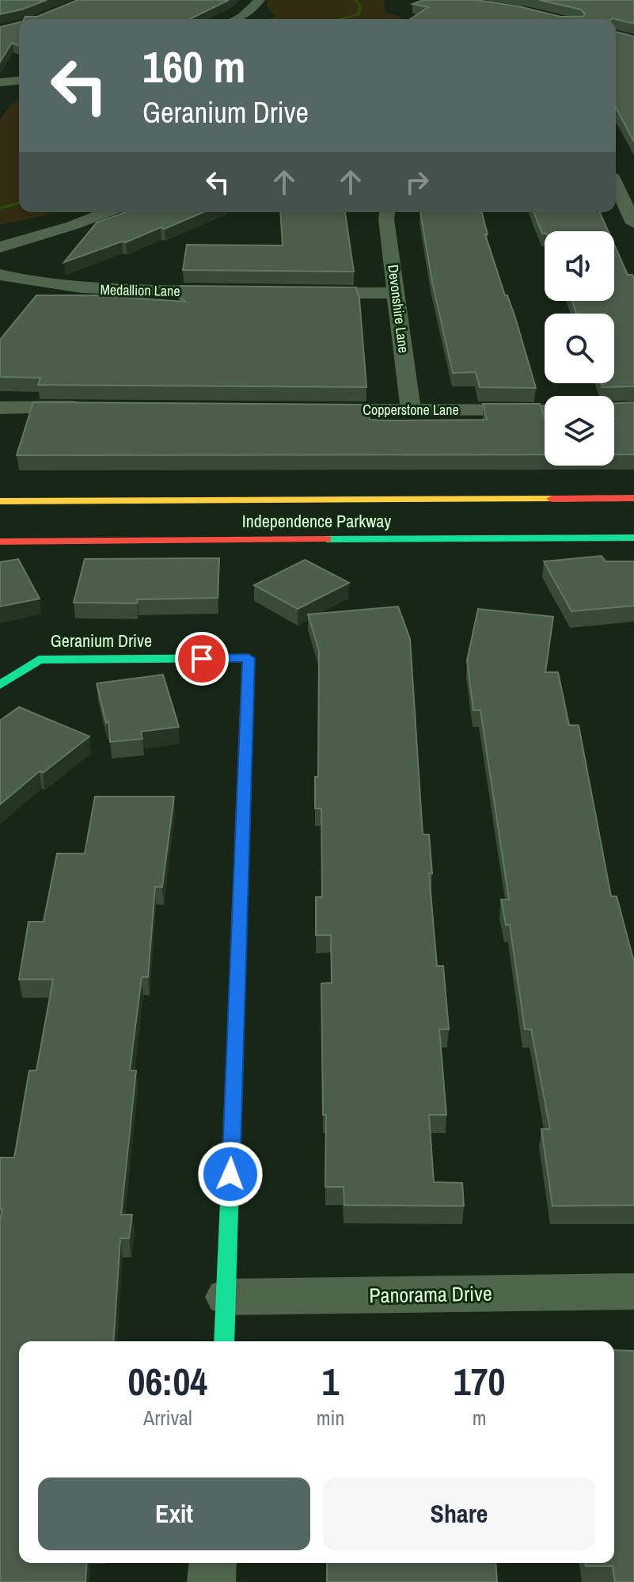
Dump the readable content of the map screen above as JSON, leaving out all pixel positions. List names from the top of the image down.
{
  "streets": {
    "main road": ["Independence Parkway", "Geranium Drive"],
    "street": [
      "Medallion Lane",
      "Devonshire Lane",
      "Copperstone Lane",
      "Panorama Drive"
    ]
  },
  "crossings": [
    ["Devonshire Lane", "Copperstone Lane"],
    ["Geranium Drive", "Panorama Drive"]
  ],
  "page": {
    "turn": ["160 m", "Geranium Drive"],
    "eta": [
      "06:04",
      "Arrival",
      "1",
      "min",
      "170",
      "m"
    ],
    "buttons": ["Exit", "Share"]
  }
}
